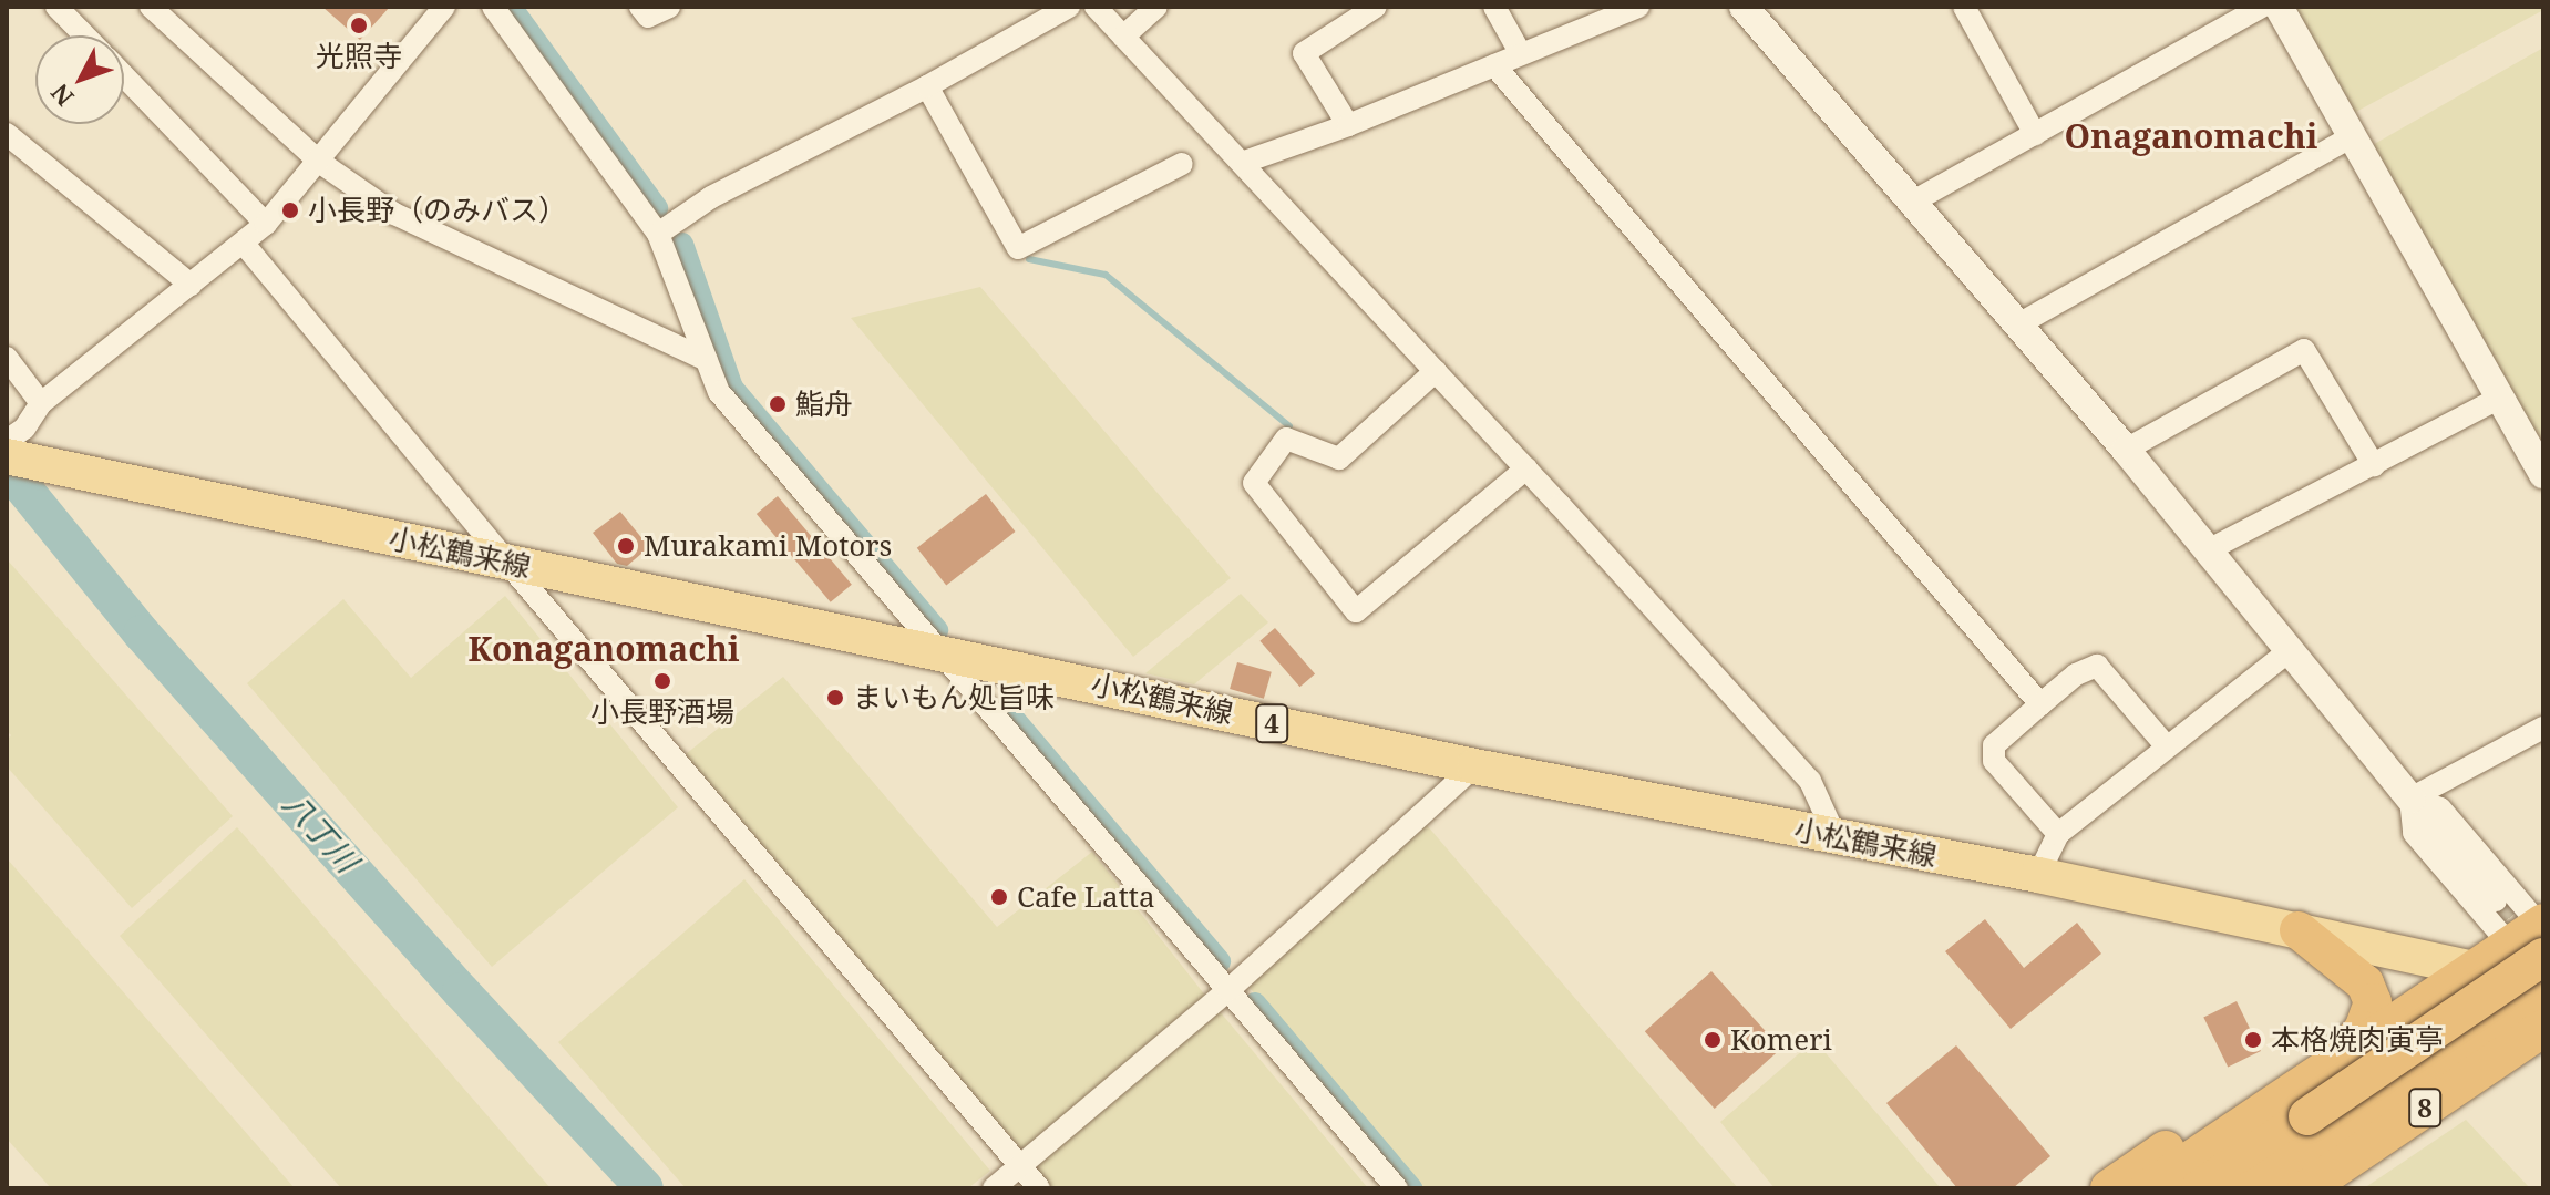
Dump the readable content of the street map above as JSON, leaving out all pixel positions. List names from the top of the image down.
{
  "streets": {
    "highway": ["8"],
    "main road": ["小松鶴来線", "4"]
  },
  "districts": ["Onaganomachi", "Konaganomachi"],
  "water": ["八丁川"],
  "places": [
    "光照寺",
    "小長野（のみバス）",
    "鮨舟",
    "Murakami Motors",
    "小長野酒場",
    "まいもん処旨味",
    "Cafe Latta",
    "Komeri",
    "本格焼肉寅亭"
  ],
  "north": "bottom left"
}
